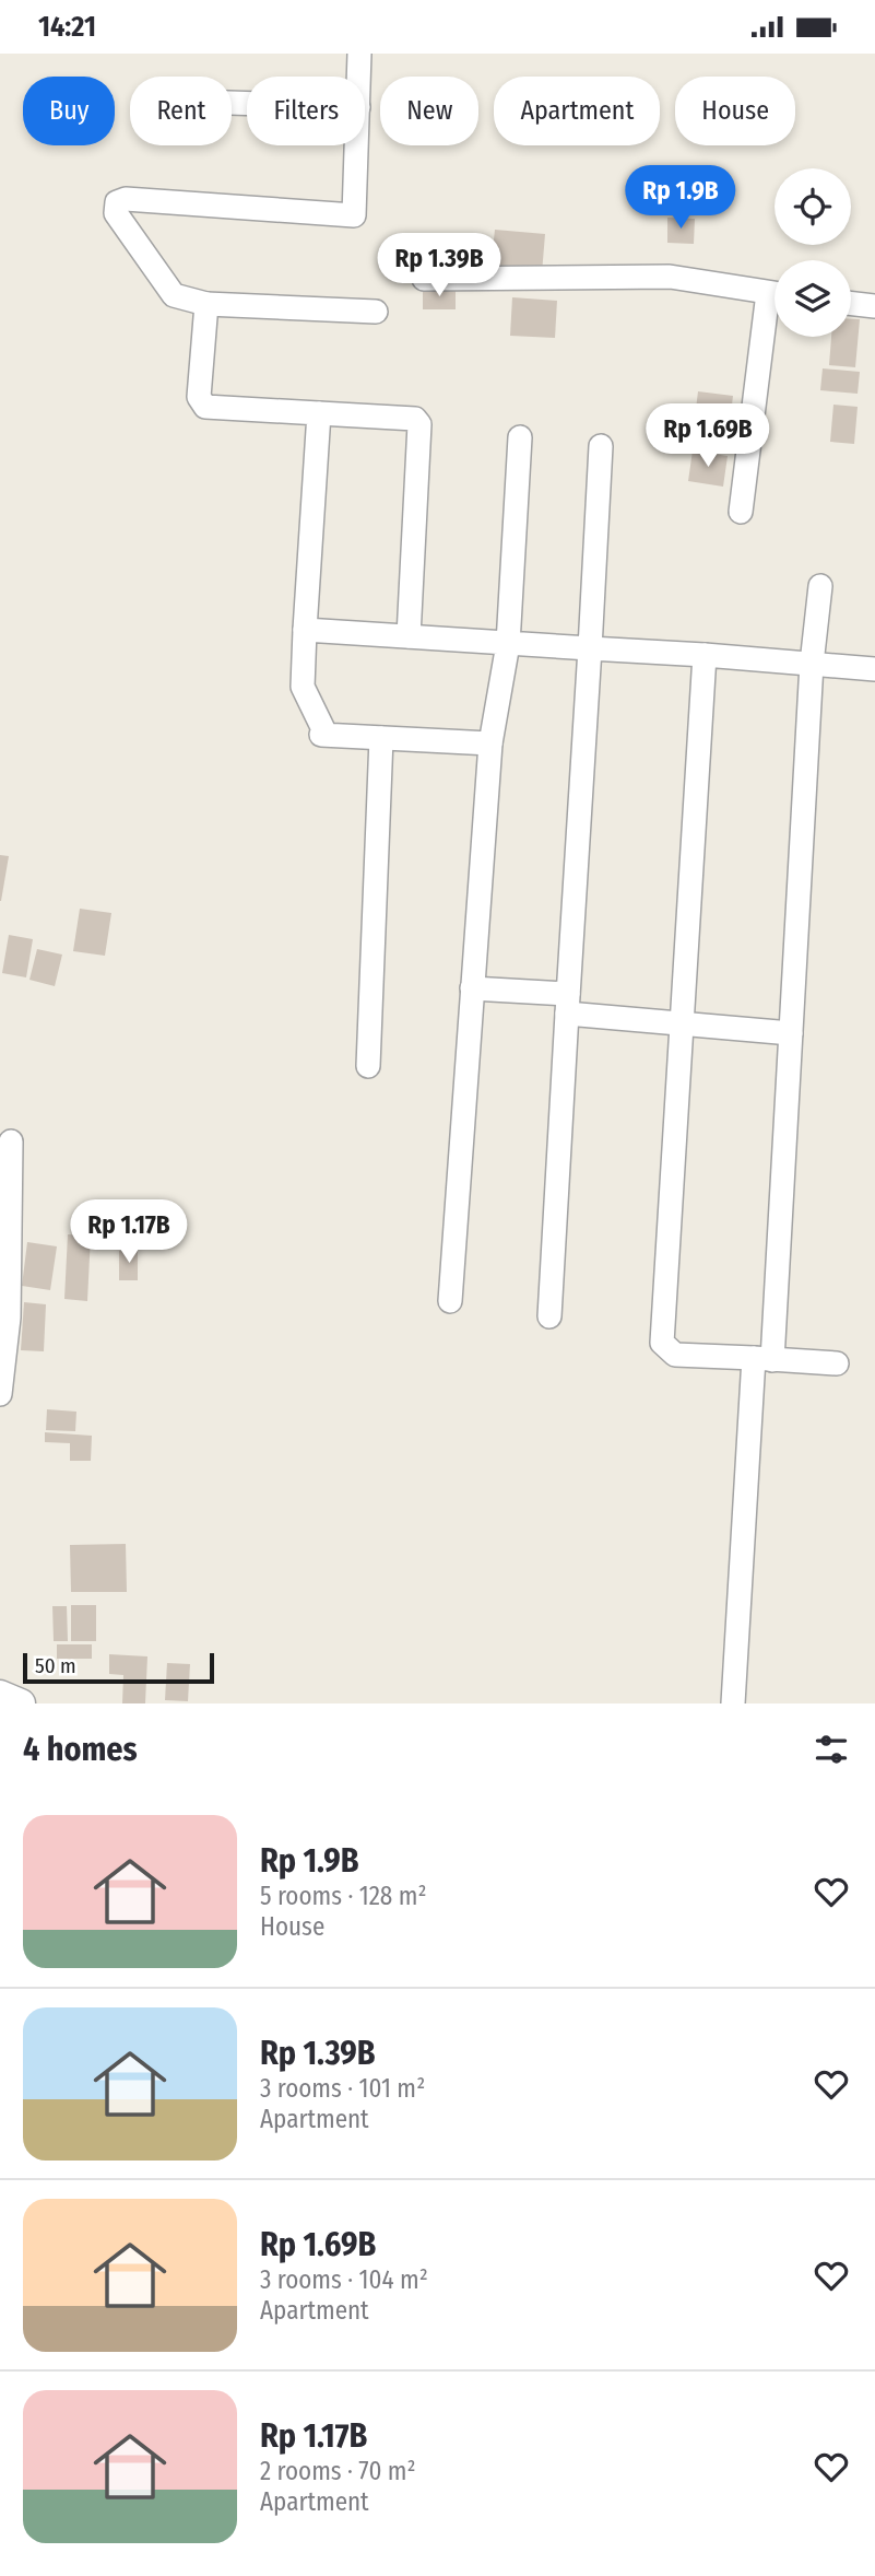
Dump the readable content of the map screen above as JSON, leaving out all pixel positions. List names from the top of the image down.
{
  "scale_bar": "50 m",
  "page": {
    "status": "14:21",
    "chip": [
      "Buy",
      "Rent",
      "Filters",
      "New",
      "Apartment",
      "House"
    ],
    "price": [
      "Rp 1.9B",
      "Rp 1.39B",
      "Rp 1.69B",
      "Rp 1.17B"
    ],
    "scale": "50 m",
    "heading": "4 homes",
    "list": [
      {
        "name": "Rp 1.9B",
        "note": "5 rooms · 128 m² · House"
      },
      {
        "name": "Rp 1.39B",
        "note": "3 rooms · 101 m² · Apartment"
      },
      {
        "name": "Rp 1.69B",
        "note": "3 rooms · 104 m² · Apartment"
      },
      {
        "name": "Rp 1.17B",
        "note": "2 rooms · 70 m² · Apartment"
      }
    ]
  }
}
